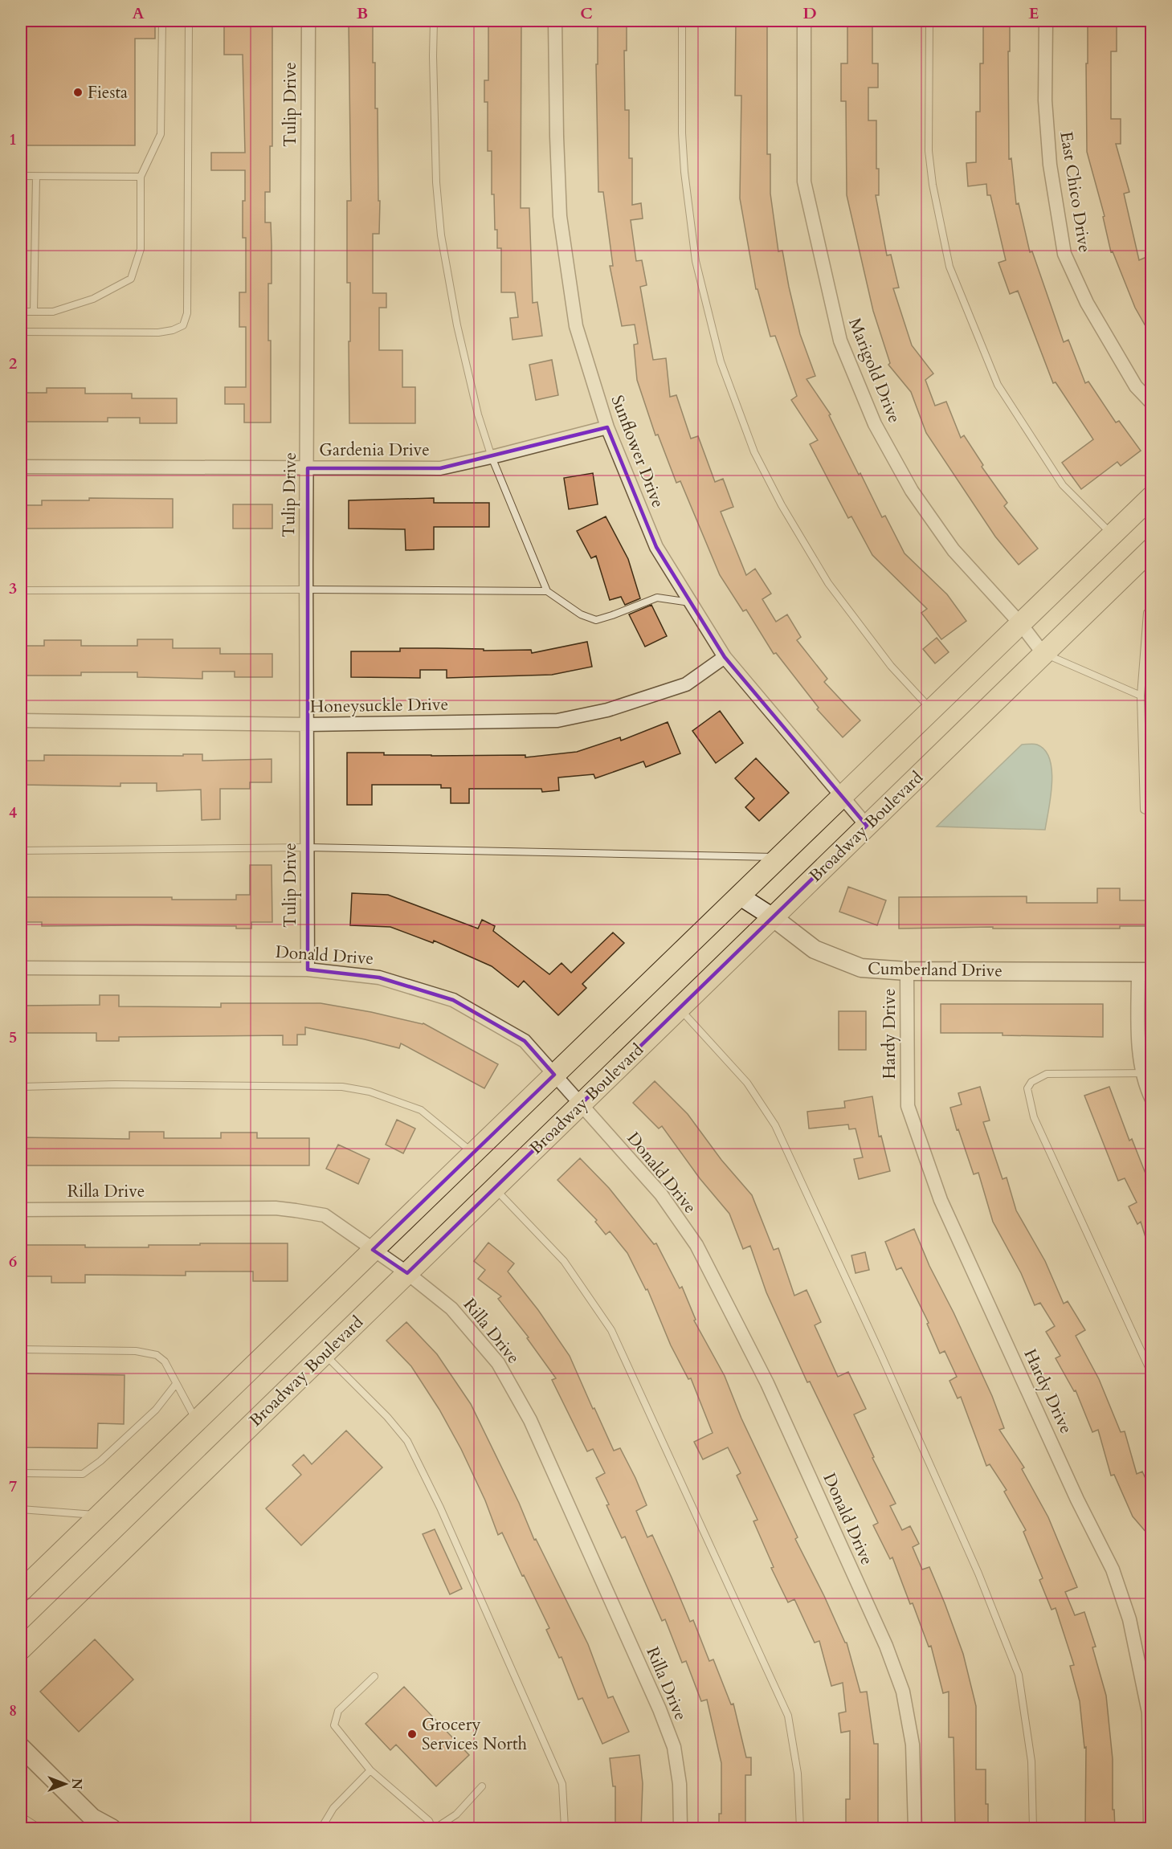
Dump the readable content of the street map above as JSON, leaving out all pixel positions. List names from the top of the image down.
{
  "streets": {
    "main road": ["Broadway Boulevard"],
    "street": [
      "Tulip Drive",
      "East Chico Drive",
      "Marigold Drive",
      "Gardenia Drive",
      "Sunflower Drive",
      "Honeysuckle Drive",
      "Donald Drive",
      "Cumberland Drive",
      "Hardy Drive",
      "Rilla Drive"
    ]
  },
  "crossings": [
    ["Tulip Drive", "Gardenia Drive"],
    ["Tulip Drive", "Honeysuckle Drive"],
    ["Tulip Drive", "Donald Drive"],
    ["Marigold Drive", "Broadway Boulevard"],
    ["Gardenia Drive", "Sunflower Drive"],
    ["Sunflower Drive", "Honeysuckle Drive"],
    ["Sunflower Drive", "Broadway Boulevard"],
    ["Broadway Boulevard", "Donald Drive"],
    ["Broadway Boulevard", "Cumberland Drive"],
    ["Broadway Boulevard", "Rilla Drive"],
    ["Cumberland Drive", "Hardy Drive"]
  ],
  "places": ["Fiesta", "Grocery Services North"],
  "north": "right",
  "grid": {
    "columns": [
      "A",
      "B",
      "C",
      "D",
      "E"
    ],
    "rows": [
      "1",
      "2",
      "3",
      "4",
      "5",
      "6",
      "7",
      "8"
    ]
  }
}
